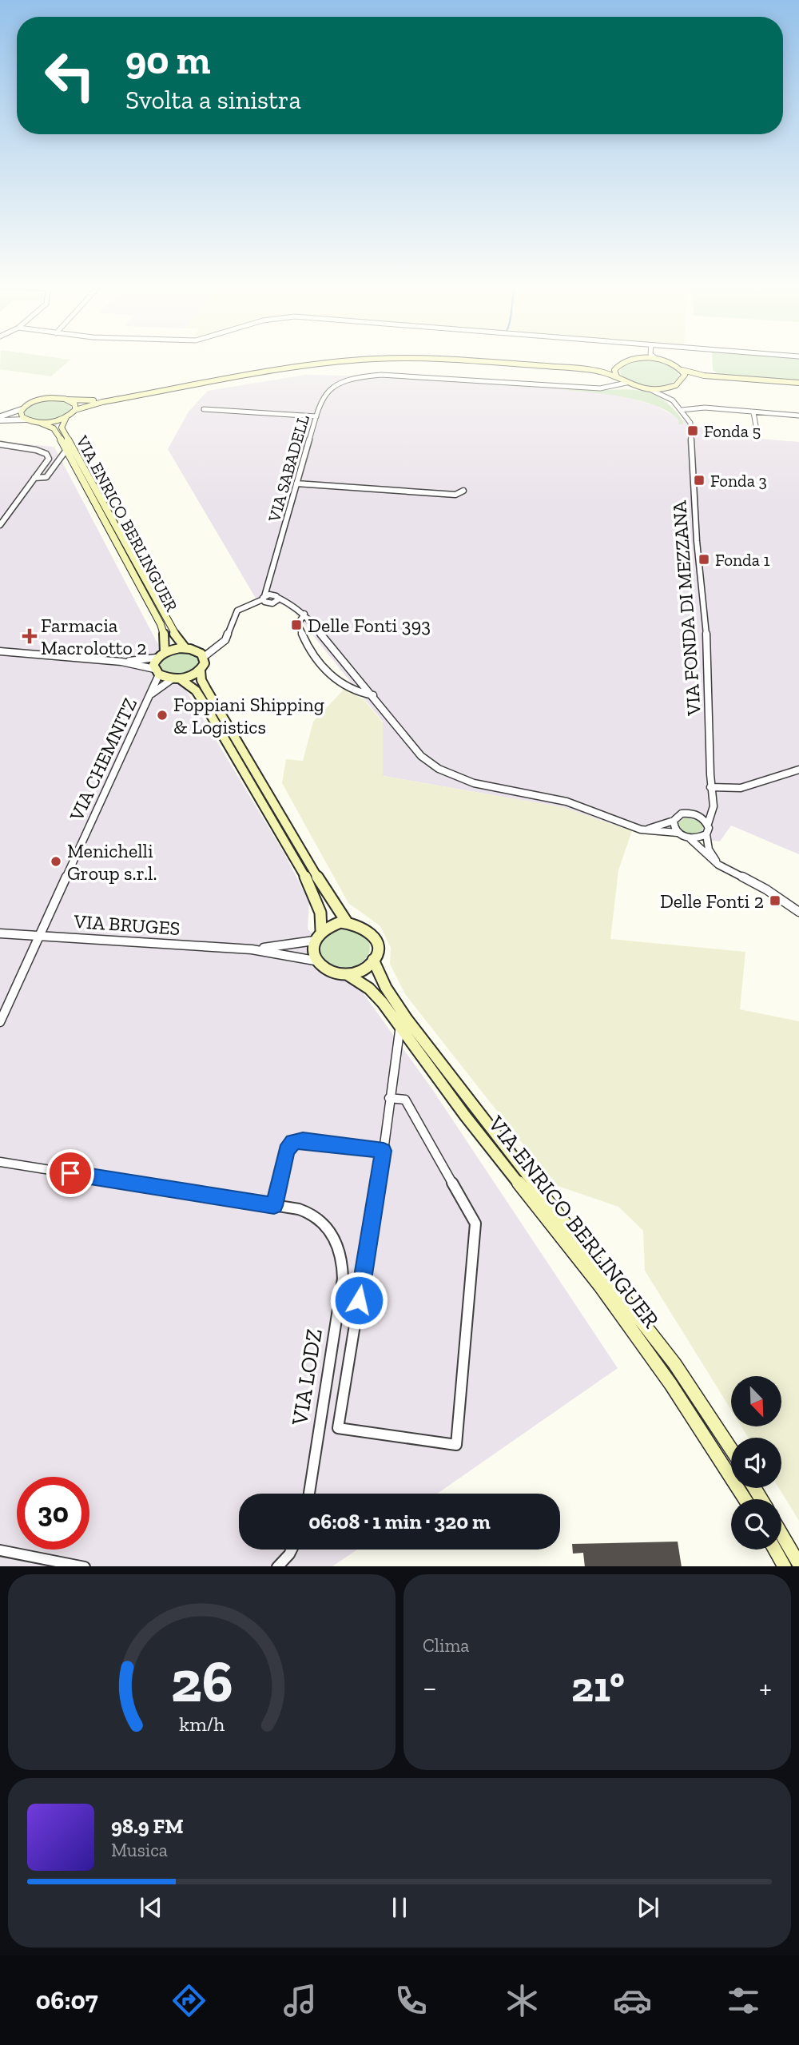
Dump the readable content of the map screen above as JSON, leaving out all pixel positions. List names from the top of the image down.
{
  "streets": {
    "main road": ["VIA ENRICO BERLINGUER"],
    "street": [
      "VIA SABADELL",
      "VIA FONDA DI MEZZANA",
      "VIA CHEMNITZ",
      "VIA BRUGES",
      "VIA LODZ"
    ]
  },
  "crossings": [
    ["VIA ENRICO BERLINGUER", "VIA CHEMNITZ"],
    ["VIA ENRICO BERLINGUER", "VIA BRUGES"],
    ["VIA CHEMNITZ", "VIA BRUGES"]
  ],
  "places": {
    "transit": [
      "Fonda 5",
      "Fonda 3",
      "Fonda 1",
      "Delle Fonti 393",
      "Delle Fonti 2"
    ],
    "health": ["Farmacia Macrolotto 2"],
    "other": ["Foppiani Shipping & Logistics", "Menichelli Group s.r.l."]
  },
  "north": "bottom right",
  "page": {
    "turn": ["90 m", "Svolta a sinistra"],
    "limit": "30",
    "trip": "06:08 · 1 min · 320 m",
    "tile": "Clima",
    "heat": ["−", "21°", "+"],
    "song": ["98.9 FM", "Musica"],
    "tabs": "06:07",
    "gauge": ["26", "km/h"]
  }
}
